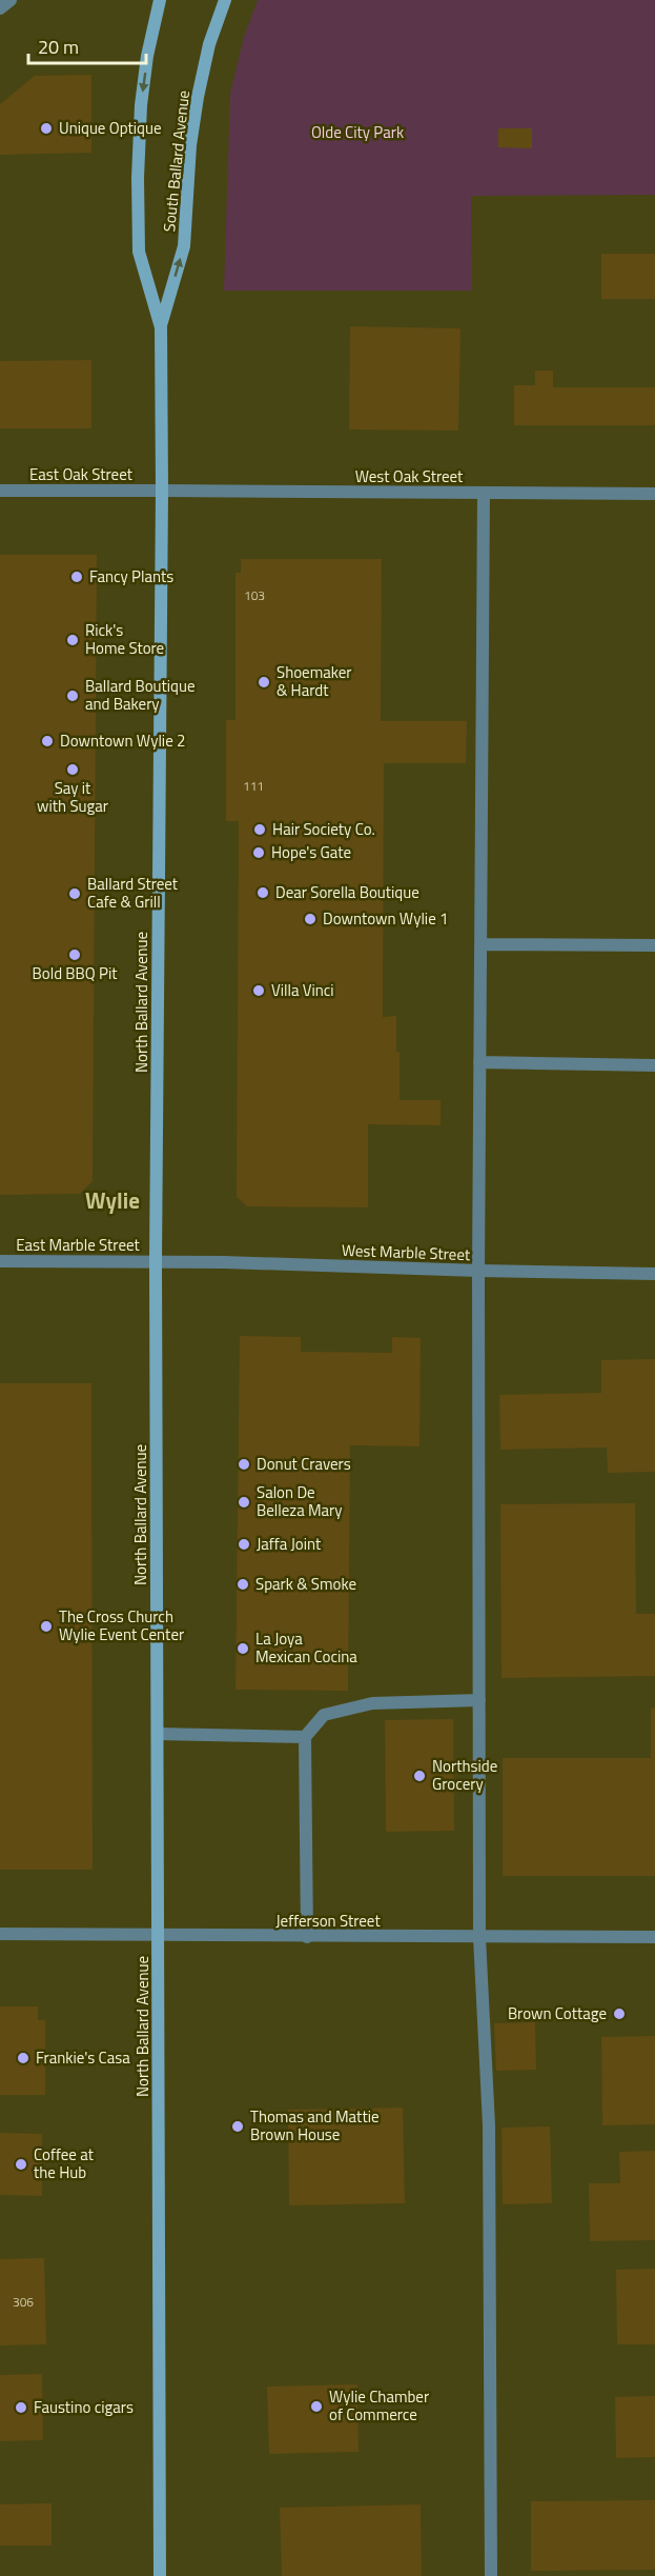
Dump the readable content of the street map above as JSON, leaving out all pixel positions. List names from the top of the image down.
{
  "streets": {
    "main road": ["South Ballard Avenue", "North Ballard Avenue"],
    "street": [
      "East Oak Street",
      "West Oak Street",
      "East Marble Street",
      "West Marble Street",
      "Jefferson Street"
    ]
  },
  "crossings": [
    ["South Ballard Avenue", "East Oak Street"],
    ["South Ballard Avenue", "West Oak Street"],
    ["South Ballard Avenue", "North Ballard Avenue"],
    ["East Oak Street", "West Oak Street"],
    ["East Oak Street", "North Ballard Avenue"],
    ["West Oak Street", "North Ballard Avenue"],
    ["North Ballard Avenue", "East Marble Street"],
    ["North Ballard Avenue", "West Marble Street"],
    ["North Ballard Avenue", "Jefferson Street"],
    ["East Marble Street", "West Marble Street"]
  ],
  "districts": ["Wylie"],
  "parks": ["Olde City Park"],
  "places": [
    "Unique Optique",
    "Fancy Plants",
    "Rick's Home Store",
    "Shoemaker & Hardt",
    "Ballard Boutique and Bakery",
    "Downtown Wylie 2",
    "Say it with Sugar",
    "Hair Society Co.",
    "Hope's Gate",
    "Dear Sorella Boutique",
    "Ballard Street Cafe & Grill",
    "Downtown Wylie 1",
    "Bold BBQ Pit",
    "Villa Vinci",
    "Donut Cravers",
    "Salon De Belleza Mary",
    "Jaffa Joint",
    "Spark & Smoke",
    "The Cross Church Wylie Event Center",
    "La Joya Mexican Cocina",
    "Northside Grocery",
    "Brown Cottage",
    "Frankie's Casa",
    "Thomas and Mattie Brown House",
    "Coffee at the Hub",
    "Wylie Chamber of Commerce",
    "Faustino cigars"
  ],
  "house_numbers": ["103", "111", "306"],
  "scale_bar": "20 m"
}
